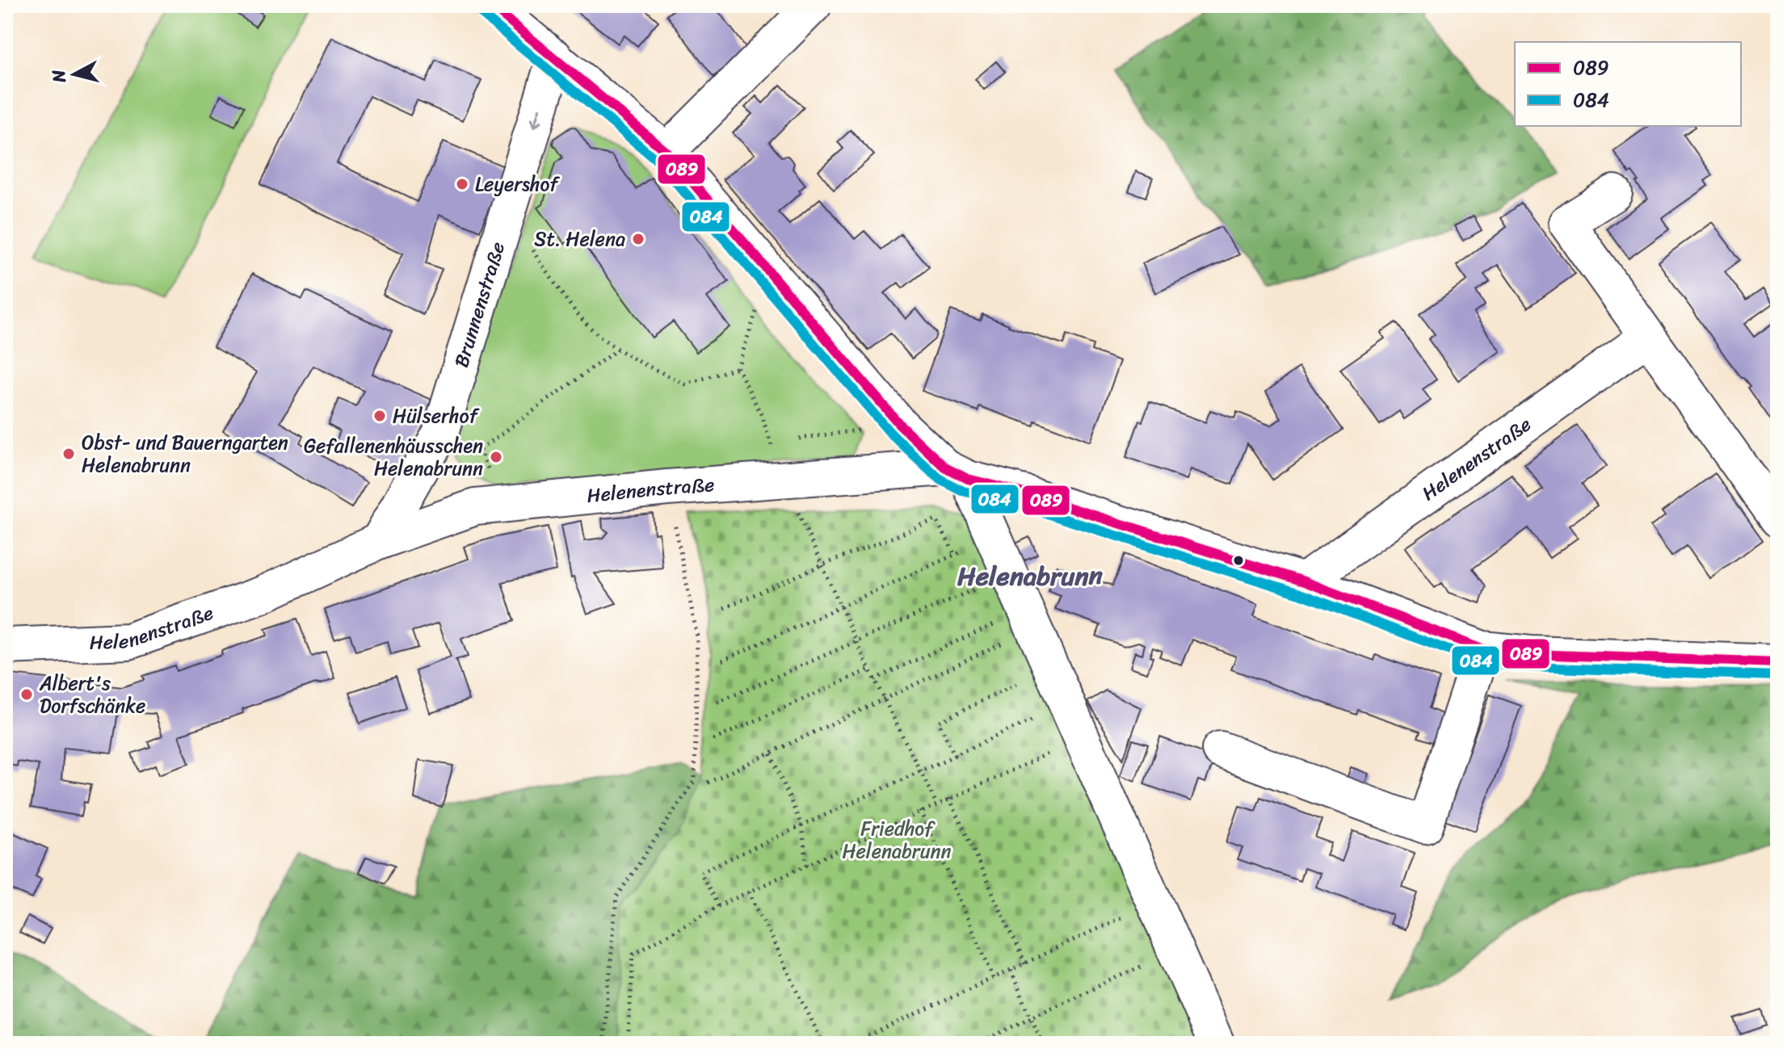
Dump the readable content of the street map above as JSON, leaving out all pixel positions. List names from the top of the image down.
{
  "streets": {
    "street": ["Brunnenstraße", "Helenenstraße"]
  },
  "crossings": [
    ["Brunnenstraße", "Helenenstraße"]
  ],
  "districts": ["Helenabrunn"],
  "parks": ["Friedhof Helenabrunn"],
  "places": [
    "Leyershof",
    "St. Helena",
    "Hülserhof",
    "Obst- und Bauerngarten Helenabrunn",
    "Gefallenenhäusschen Helenabrunn",
    "Albert's Dorfschänke"
  ],
  "lines": ["transit line 089", "transit line 084"],
  "legend": ["089", "084"],
  "north": "left"
}
